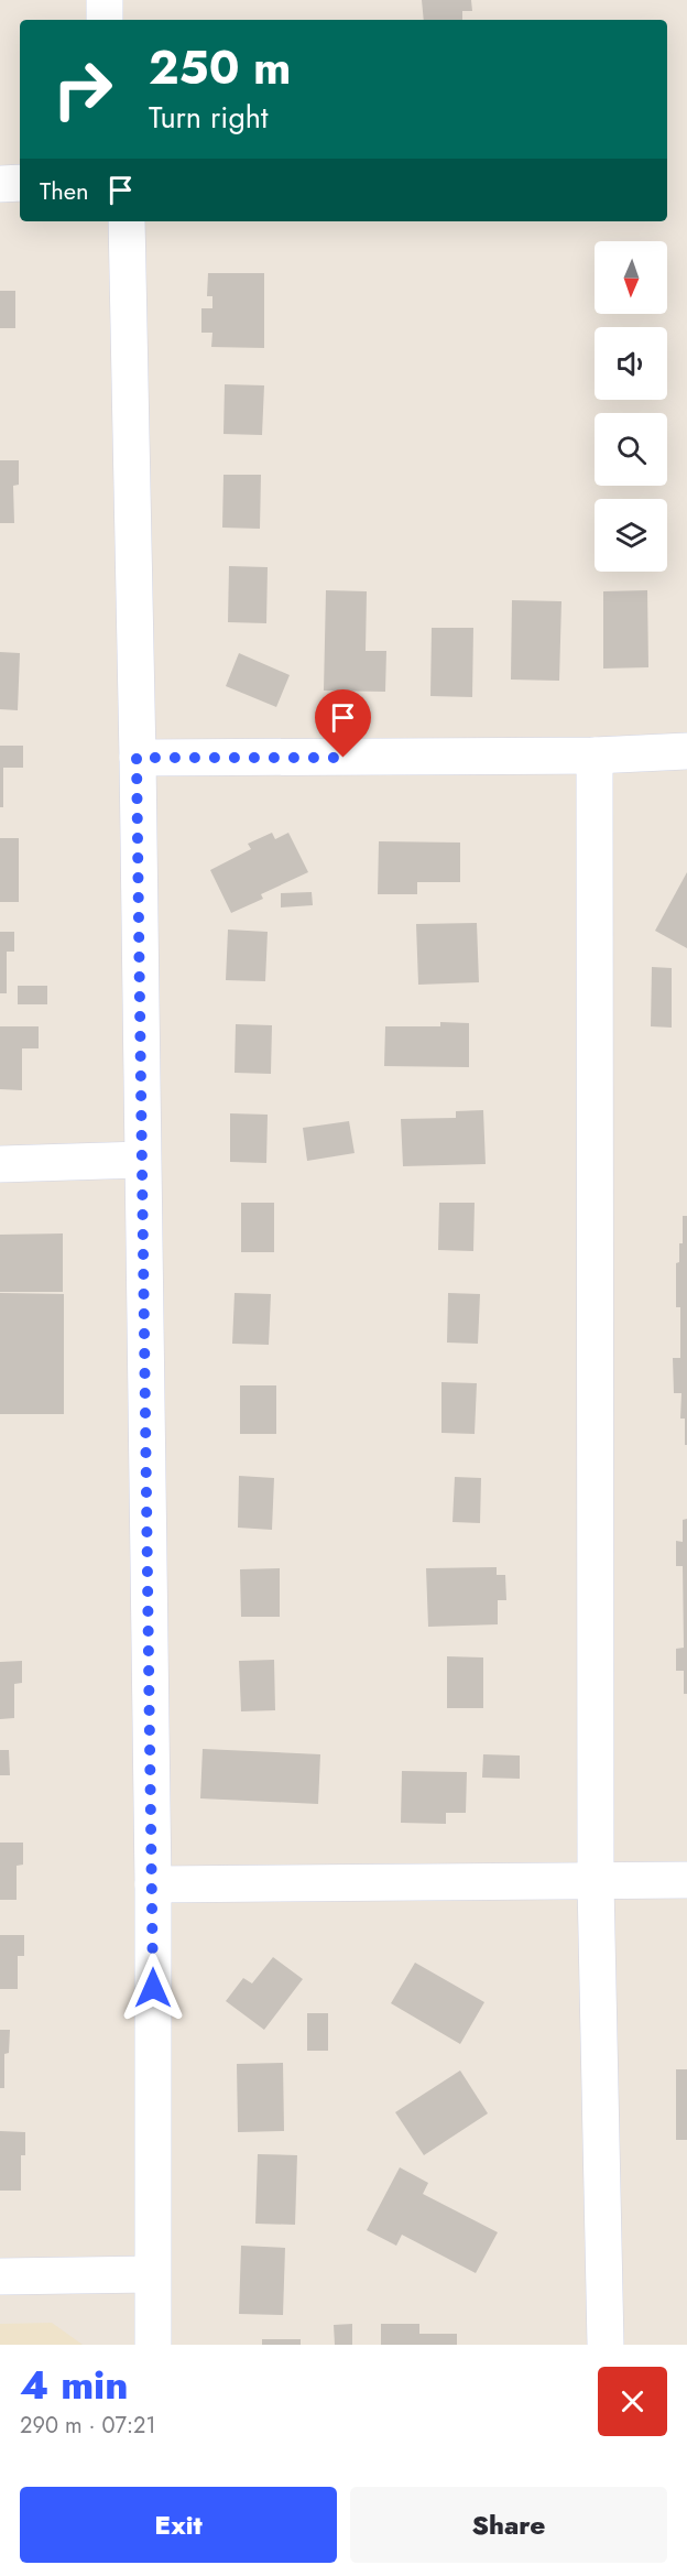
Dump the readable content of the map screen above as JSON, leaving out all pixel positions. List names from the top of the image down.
{
  "north": "bottom",
  "page": {
    "turn": ["250 m", "Turn right"],
    "then": "Then",
    "heading": ["4 min", "290 m · 07:21"],
    "buttons": ["Exit", "Share"]
  }
}
